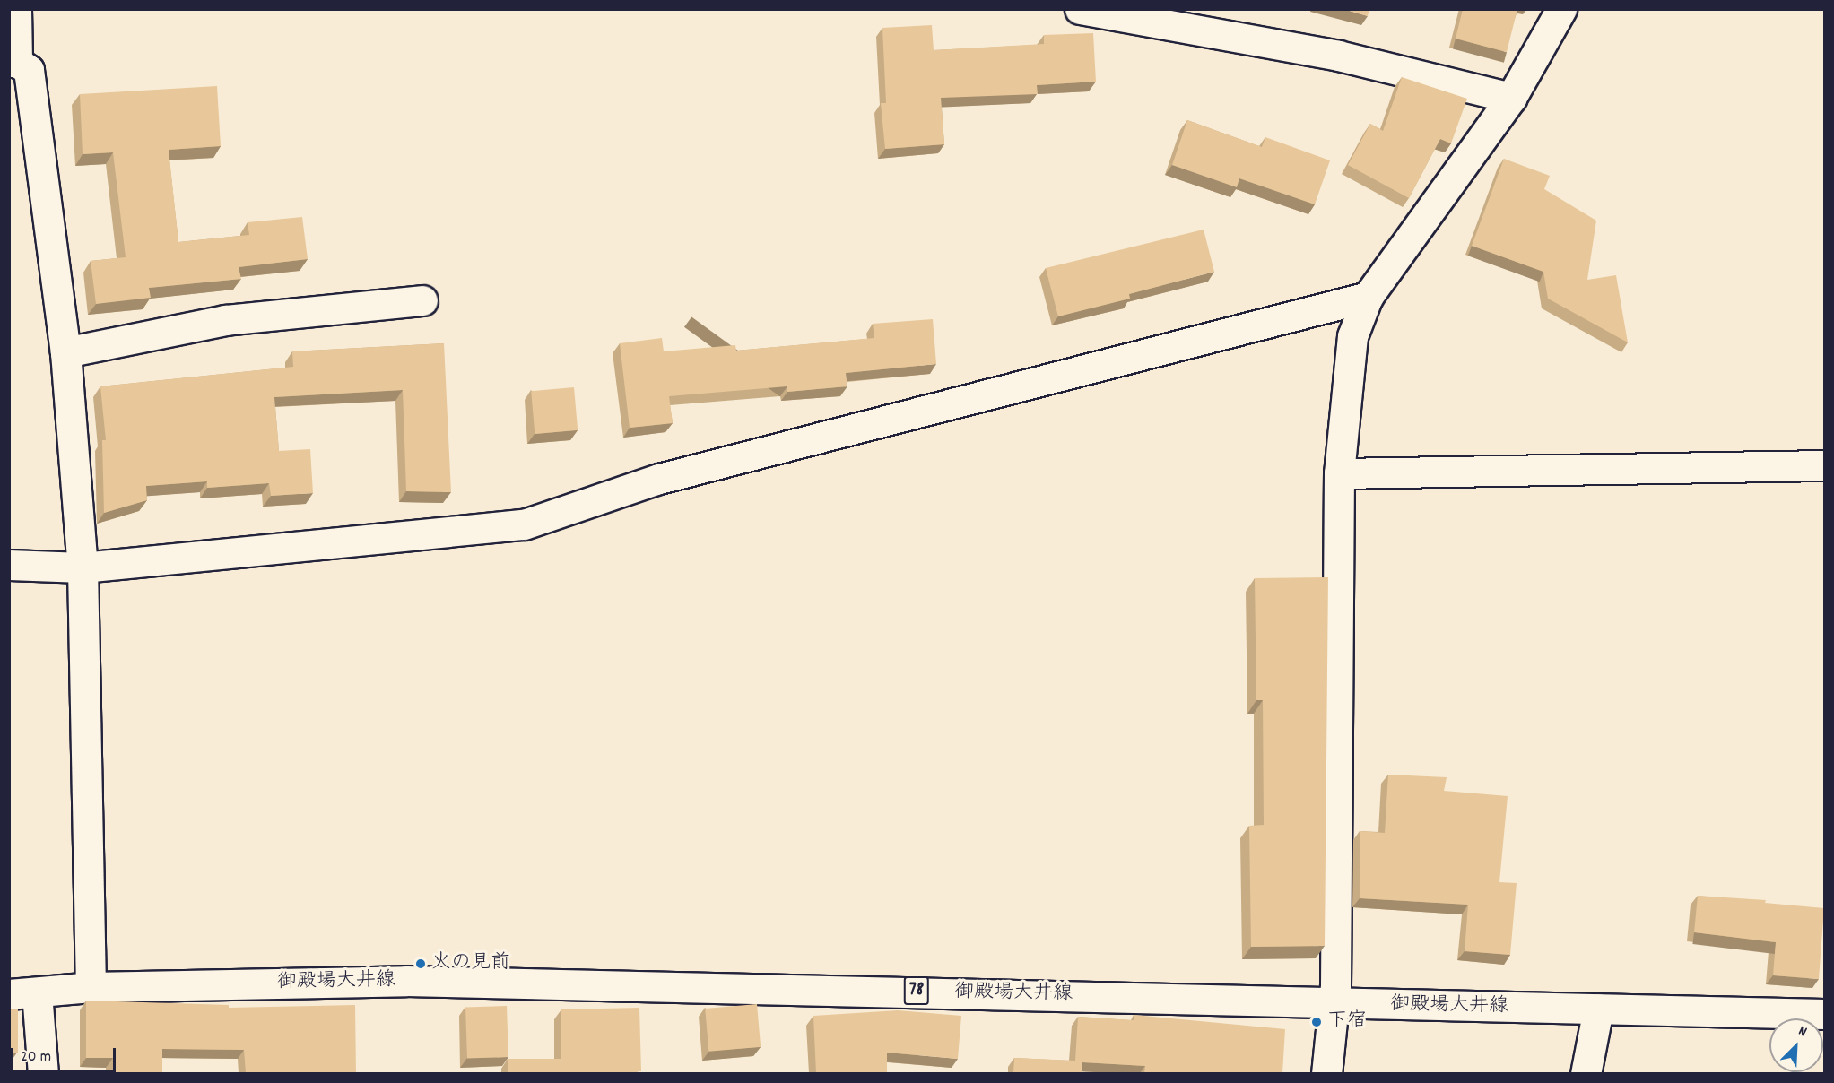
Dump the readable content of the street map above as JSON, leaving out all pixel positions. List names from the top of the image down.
{
  "streets": {
    "street": ["御殿場大井線", "78"]
  },
  "places": ["火の見前", "下宿"],
  "scale_bar": "20 m",
  "north": "top right"
}
